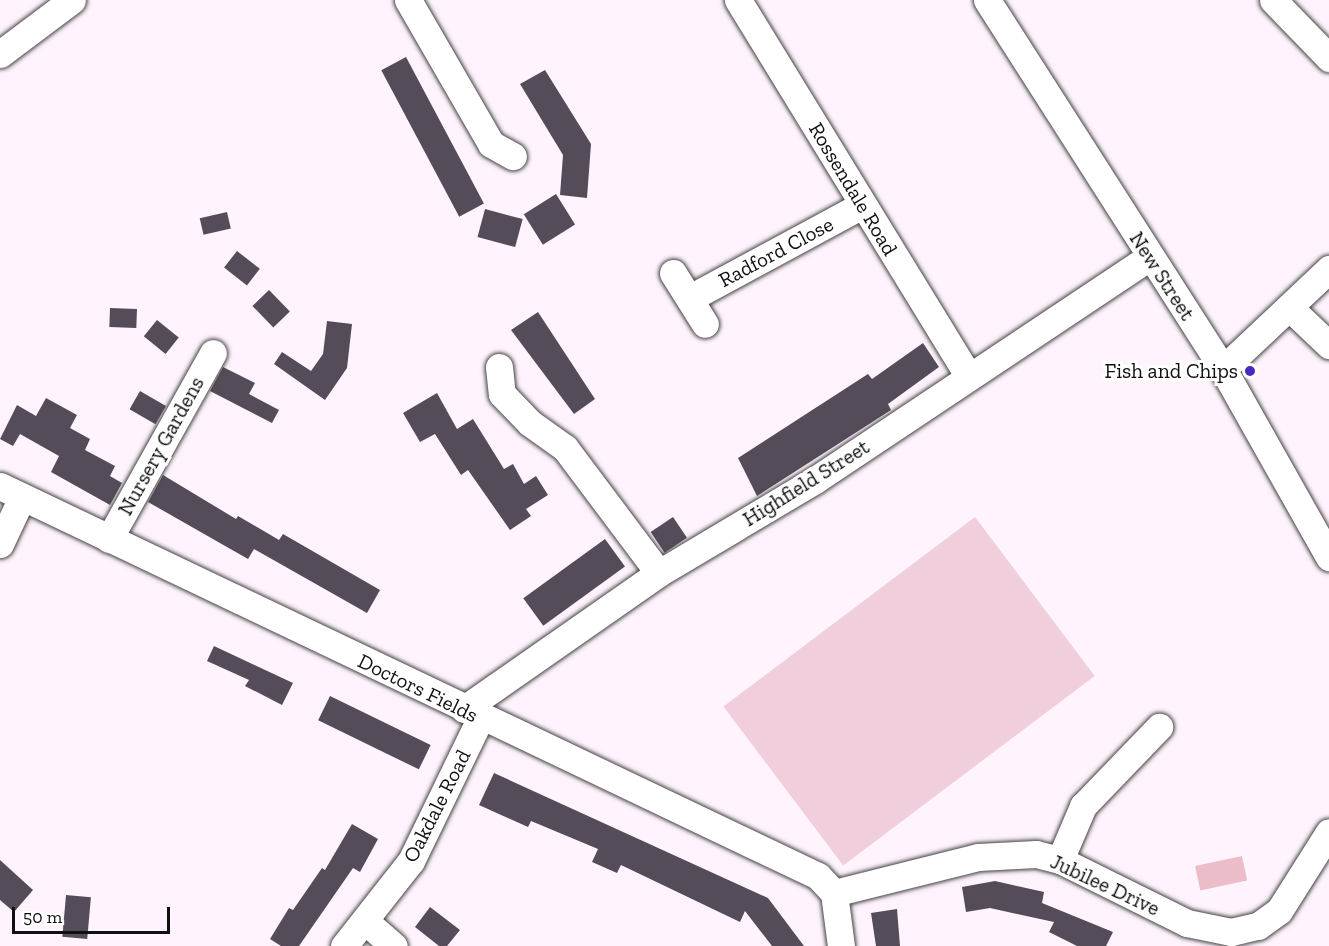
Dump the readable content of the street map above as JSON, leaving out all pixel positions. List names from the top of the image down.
{
  "streets": {
    "street": [
      "Rossendale Road",
      "Radford Close",
      "New Street",
      "Nursery Gardens",
      "Highfield Street",
      "Doctors Fields",
      "Oakdale Road",
      "Jubilee Drive"
    ]
  },
  "crossings": [
    ["Rossendale Road", "Radford Close"],
    ["Rossendale Road", "Highfield Street"],
    ["New Street", "Highfield Street"],
    ["Nursery Gardens", "Doctors Fields"],
    ["Highfield Street", "Doctors Fields"],
    ["Highfield Street", "Oakdale Road"],
    ["Doctors Fields", "Oakdale Road"],
    ["Doctors Fields", "Jubilee Drive"]
  ],
  "places": ["Fish and Chips"],
  "scale_bar": "50 m"
}
